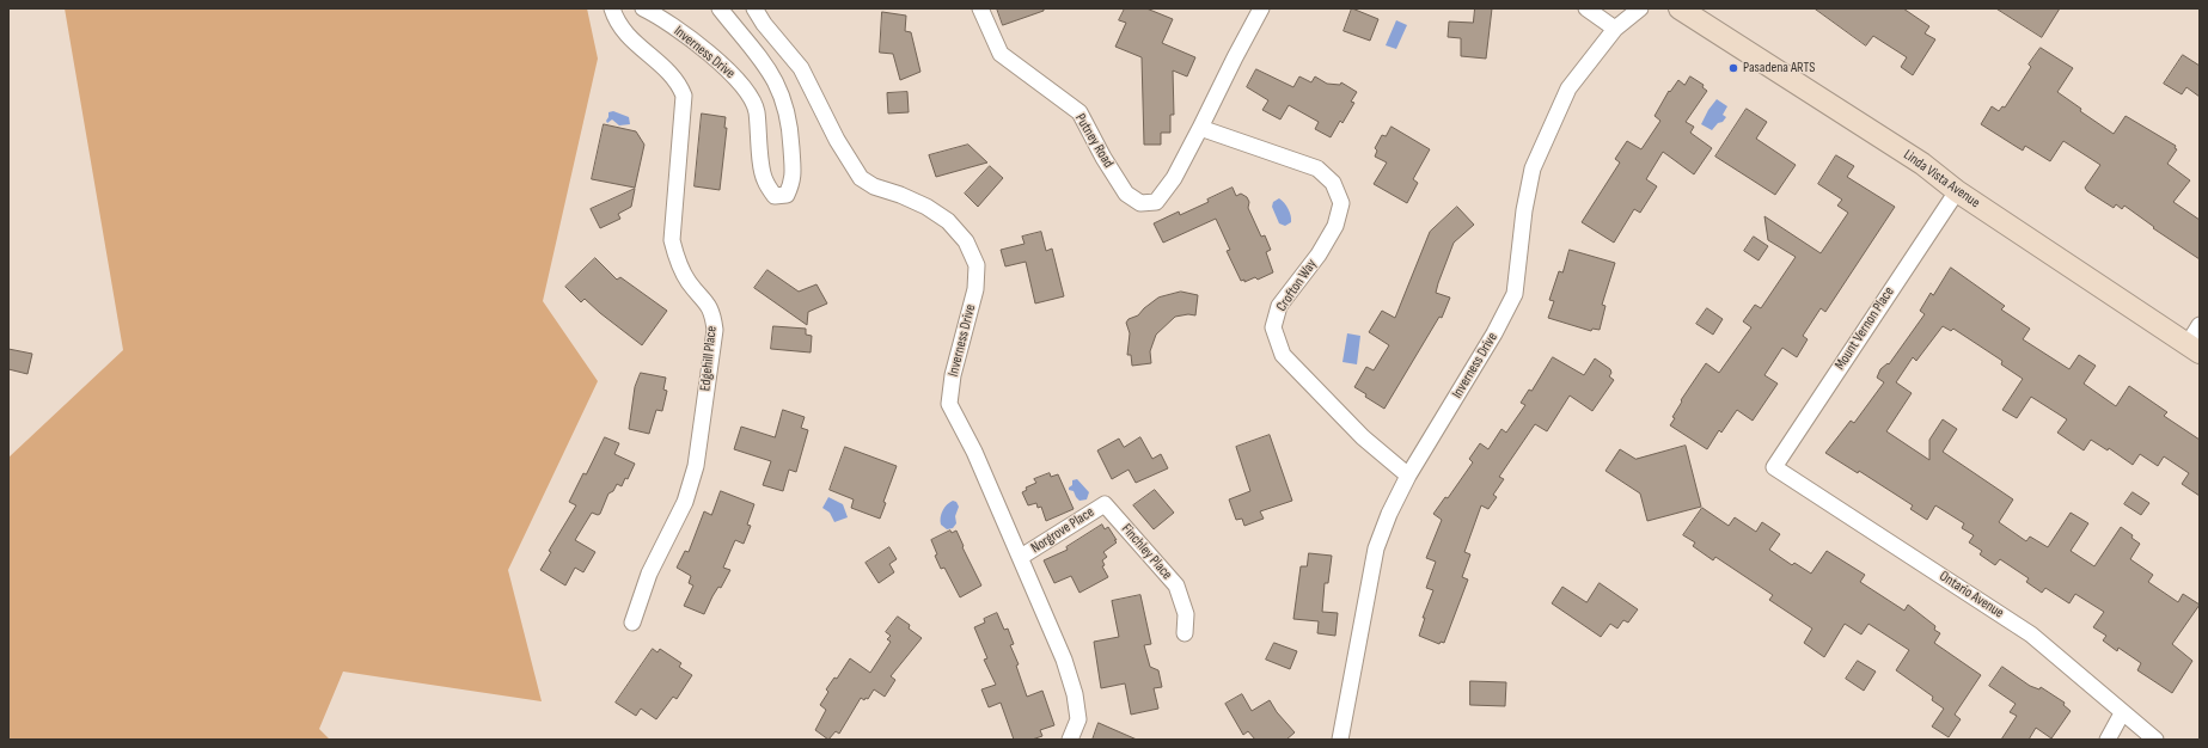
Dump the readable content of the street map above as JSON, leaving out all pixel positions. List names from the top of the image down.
{
  "streets": {
    "main road": ["Linda Vista Avenue"],
    "street": [
      "Inverness Drive",
      "Putney Road",
      "Crofton Way",
      "Mount Vernon Place",
      "Edgehill Place",
      "Norgrove Place",
      "Finchley Place",
      "Ontario Avenue"
    ]
  },
  "crossings": [
    ["Inverness Drive", "Crofton Way"],
    ["Inverness Drive", "Norgrove Place"],
    ["Putney Road", "Crofton Way"],
    ["Linda Vista Avenue", "Mount Vernon Place"],
    ["Mount Vernon Place", "Ontario Avenue"],
    ["Norgrove Place", "Finchley Place"]
  ],
  "places": ["Pasadena ARTS"]
}
